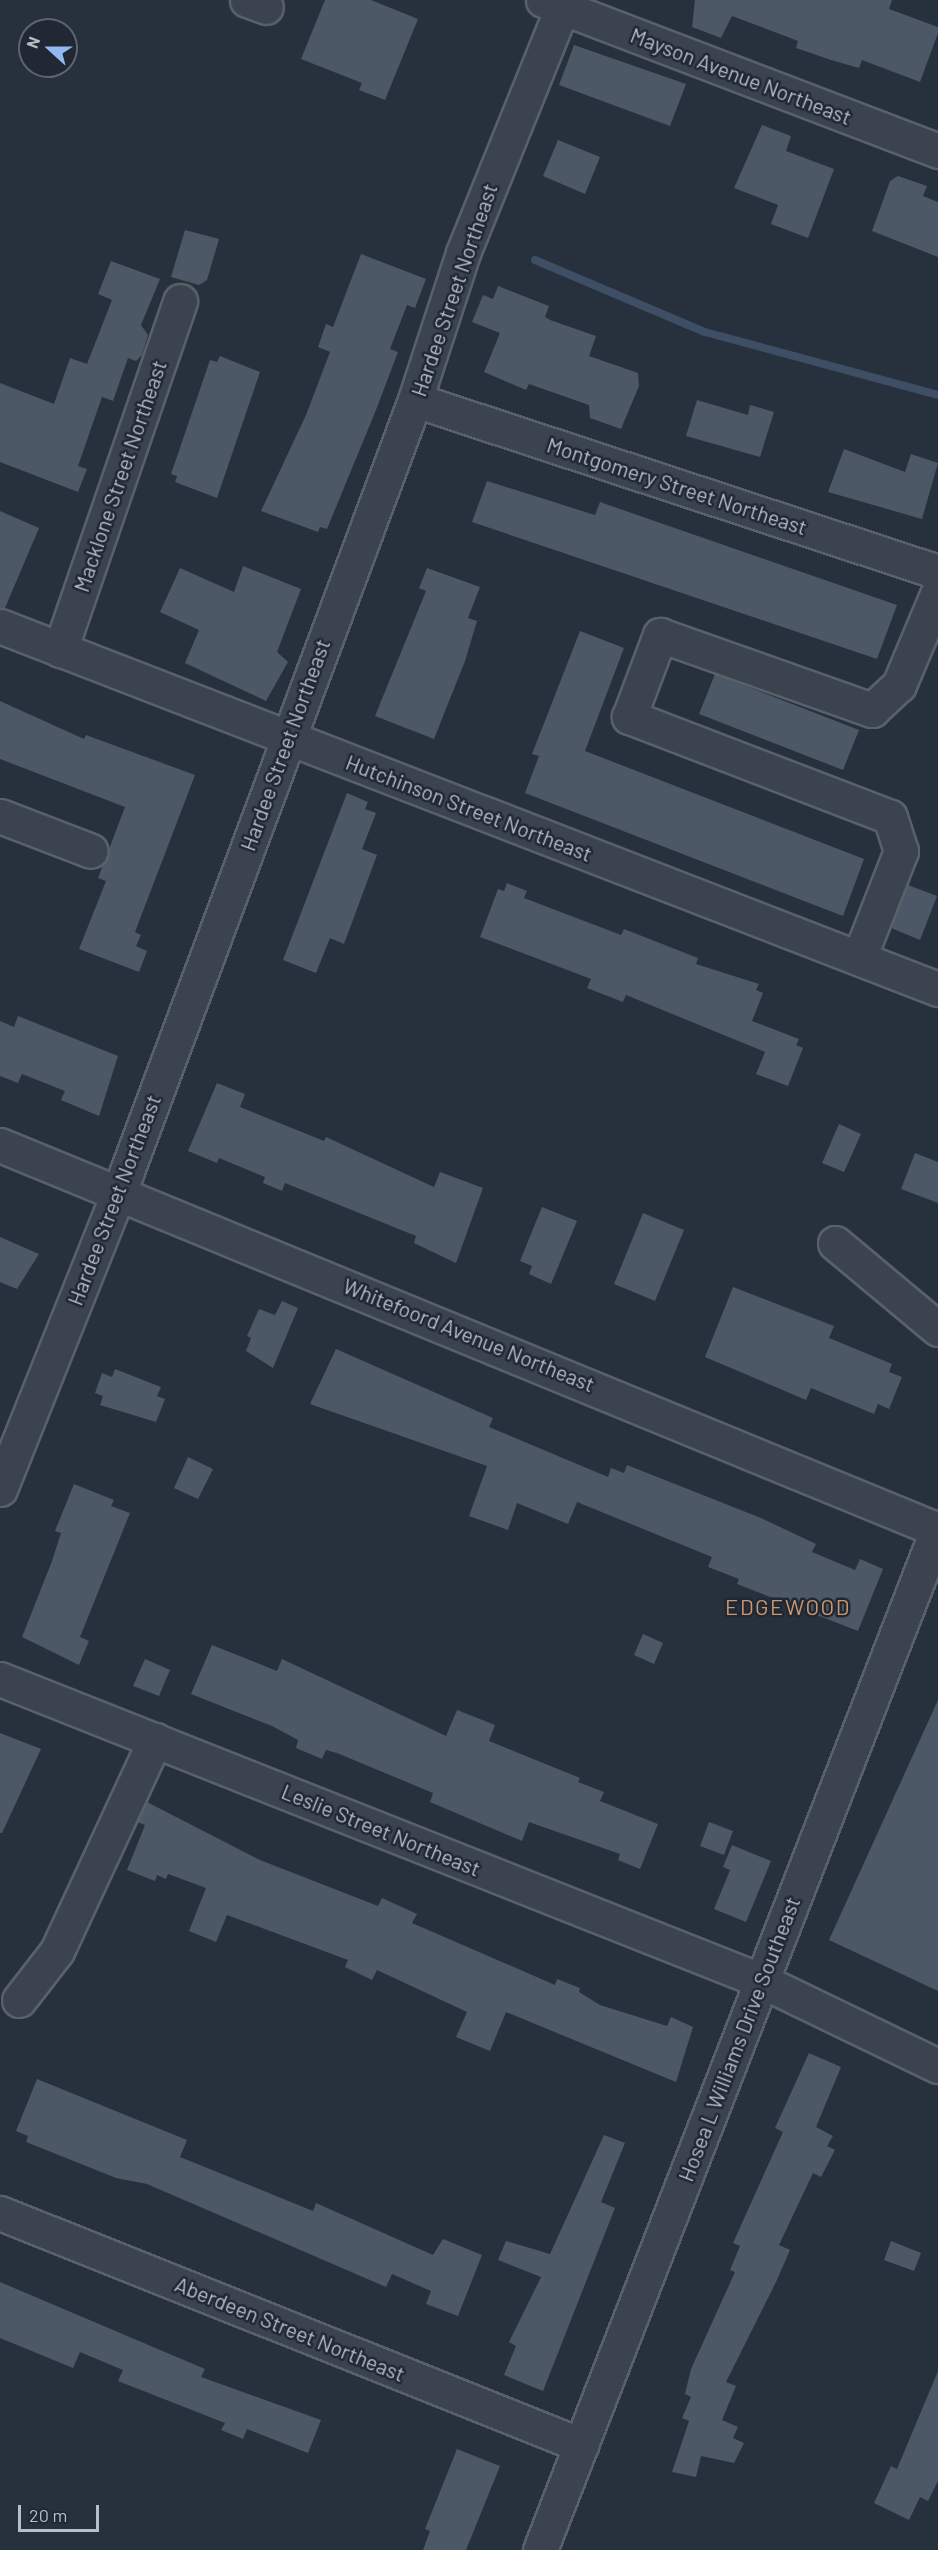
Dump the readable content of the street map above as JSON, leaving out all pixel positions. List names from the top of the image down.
{
  "streets": {
    "street": [
      "Mayson Avenue Northeast",
      "Hardee Street Northeast",
      "Macklone Street Northeast",
      "Montgomery Street Northeast",
      "Hutchinson Street Northeast",
      "Whitefoord Avenue Northeast",
      "Leslie Street Northeast",
      "Hosea L Williams Drive Southeast",
      "Aberdeen Street Northeast"
    ]
  },
  "crossings": [
    ["Mayson Avenue Northeast", "Hardee Street Northeast"],
    ["Hardee Street Northeast", "Montgomery Street Northeast"],
    ["Hardee Street Northeast", "Hutchinson Street Northeast"],
    ["Hardee Street Northeast", "Whitefoord Avenue Northeast"],
    ["Macklone Street Northeast", "Hutchinson Street Northeast"],
    ["Whitefoord Avenue Northeast", "Hosea L Williams Drive Southeast"],
    ["Leslie Street Northeast", "Hosea L Williams Drive Southeast"],
    ["Hosea L Williams Drive Southeast", "Aberdeen Street Northeast"]
  ],
  "districts": ["EDGEWOOD"],
  "scale_bar": "20 m",
  "north": "left"
}
